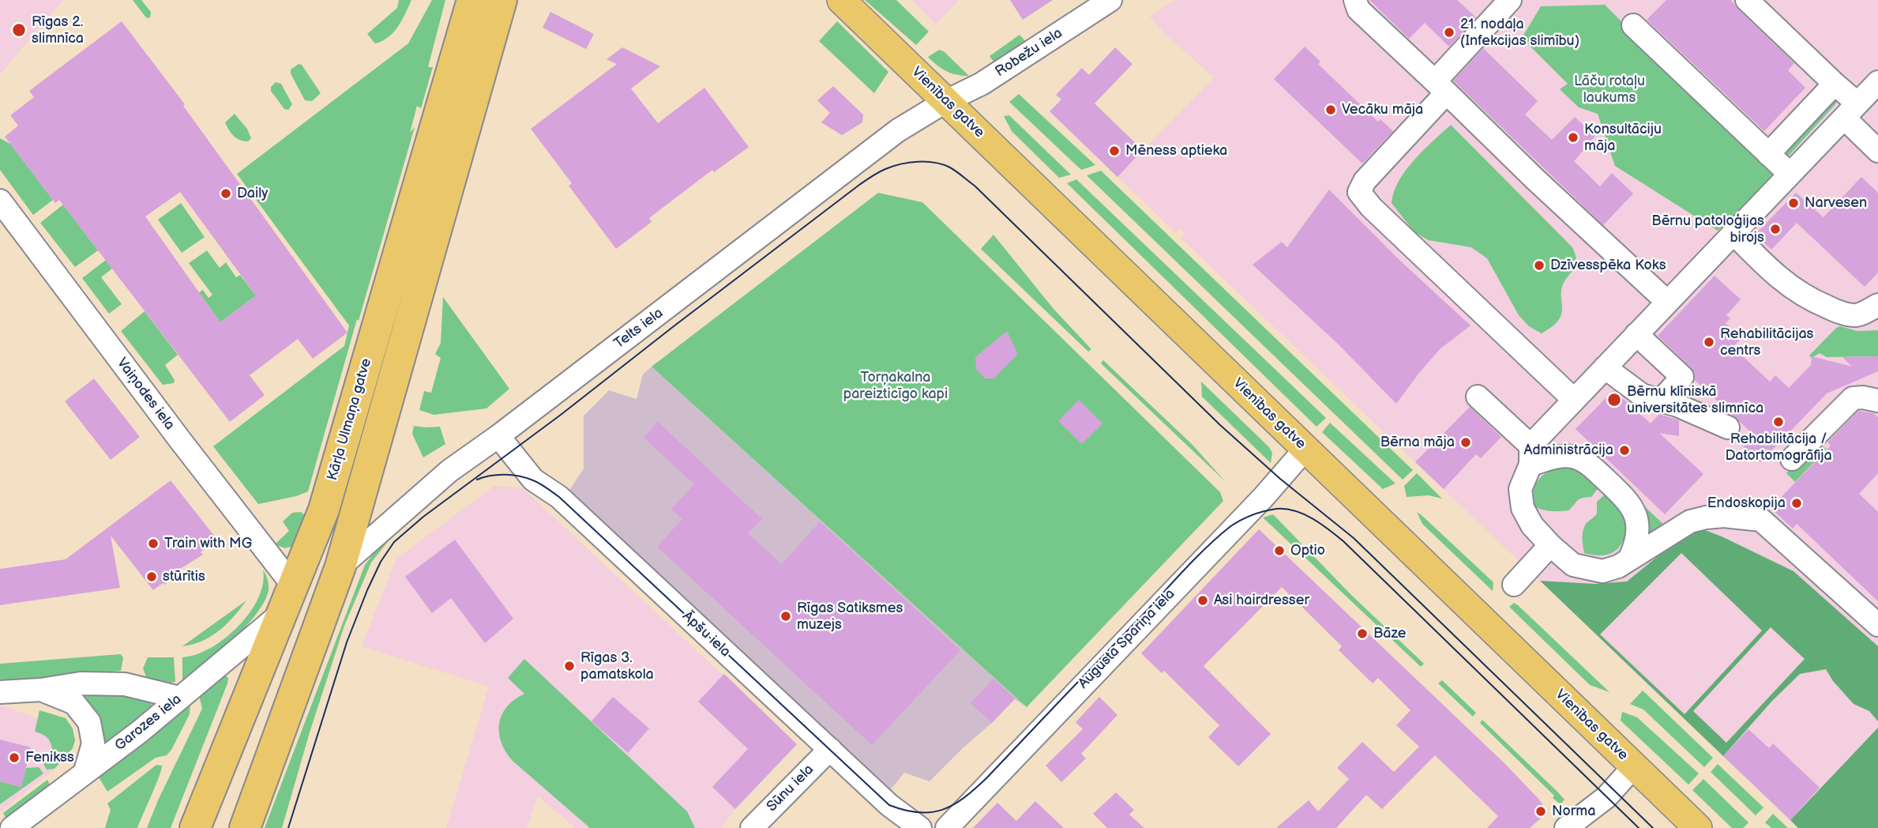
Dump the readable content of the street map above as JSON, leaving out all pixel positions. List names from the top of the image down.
{
  "streets": {
    "highway": ["Kārļa Ulmaņa gatve"],
    "main road": ["Vienības gatve"],
    "street": [
      "Robežu iela",
      "Telts iela",
      "Vaiņodes iela",
      "Āpšu iela",
      "Augusta Spariņa iela",
      "Garozes iela",
      "Sūnu iela"
    ]
  },
  "crossings": [
    ["Robežu iela", "Vienības gatve"],
    ["Robežu iela", "Telts iela"],
    ["Vienības gatve", "Telts iela"],
    ["Vienības gatve", "Augusta Spariņa iela"],
    ["Telts iela", "Āpšu iela"],
    ["Vaiņodes iela", "Kārļa Ulmaņa gatve"],
    ["Kārļa Ulmaņa gatve", "Garozes iela"],
    ["Āpšu iela", "Sūnu iela"]
  ],
  "parks": ["Lāču rotaļu laukums", "Torņakalna pareizticīgo kapi"],
  "places": [
    "Rīgas 2. slimnīca",
    "21. nodaļa (Infekcijas slimību)",
    "Vecāku māja",
    "Konsultāciju māja",
    "Mēness aptieka",
    "Daily",
    "Narvesen",
    "Bērnu patoloģijas birojs",
    "Dzīvesspēka Koks",
    "Rehabilitācijas centrs",
    "Bērnu klīniskā universitātes slimnīca",
    "Rehabilitācija / Datortomogrāfija",
    "Bērna māja",
    "Administrācija",
    "Endoskopija",
    "Train with MG",
    "Optio",
    "stūrītis",
    "Asi hairdresser",
    "Rīgas Satiksmes muzejs",
    "Bāze",
    "Rīgas 3. pamatskola",
    "Fenikss",
    "Norma"
  ]
}
